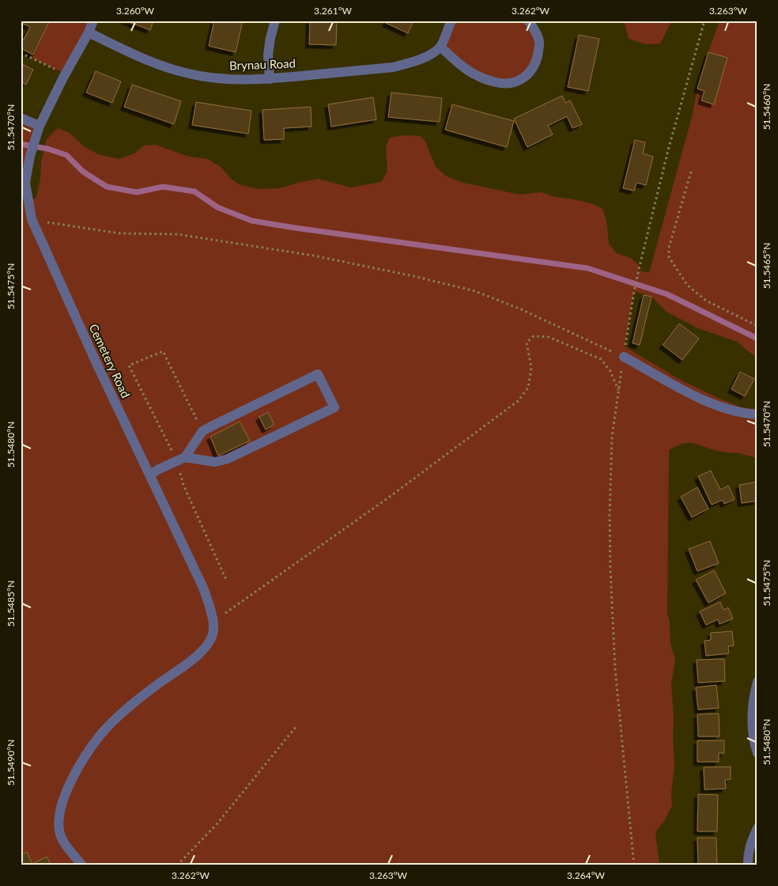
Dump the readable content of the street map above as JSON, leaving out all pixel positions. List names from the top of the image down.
{
  "streets": {
    "street": ["Brynau Road", "Cemetery Road"]
  },
  "crossings": [
    ["Brynau Road", "Cemetery Road"]
  ],
  "coordinates": [
    "3.260°W",
    "3.261°W",
    "3.262°W",
    "3.263°W",
    "51.5460°N",
    "51.5470°N",
    "51.5465°N",
    "51.5475°N",
    "51.5480°N",
    "51.5485°N",
    "51.5490°N",
    "3.264°W"
  ]
}
